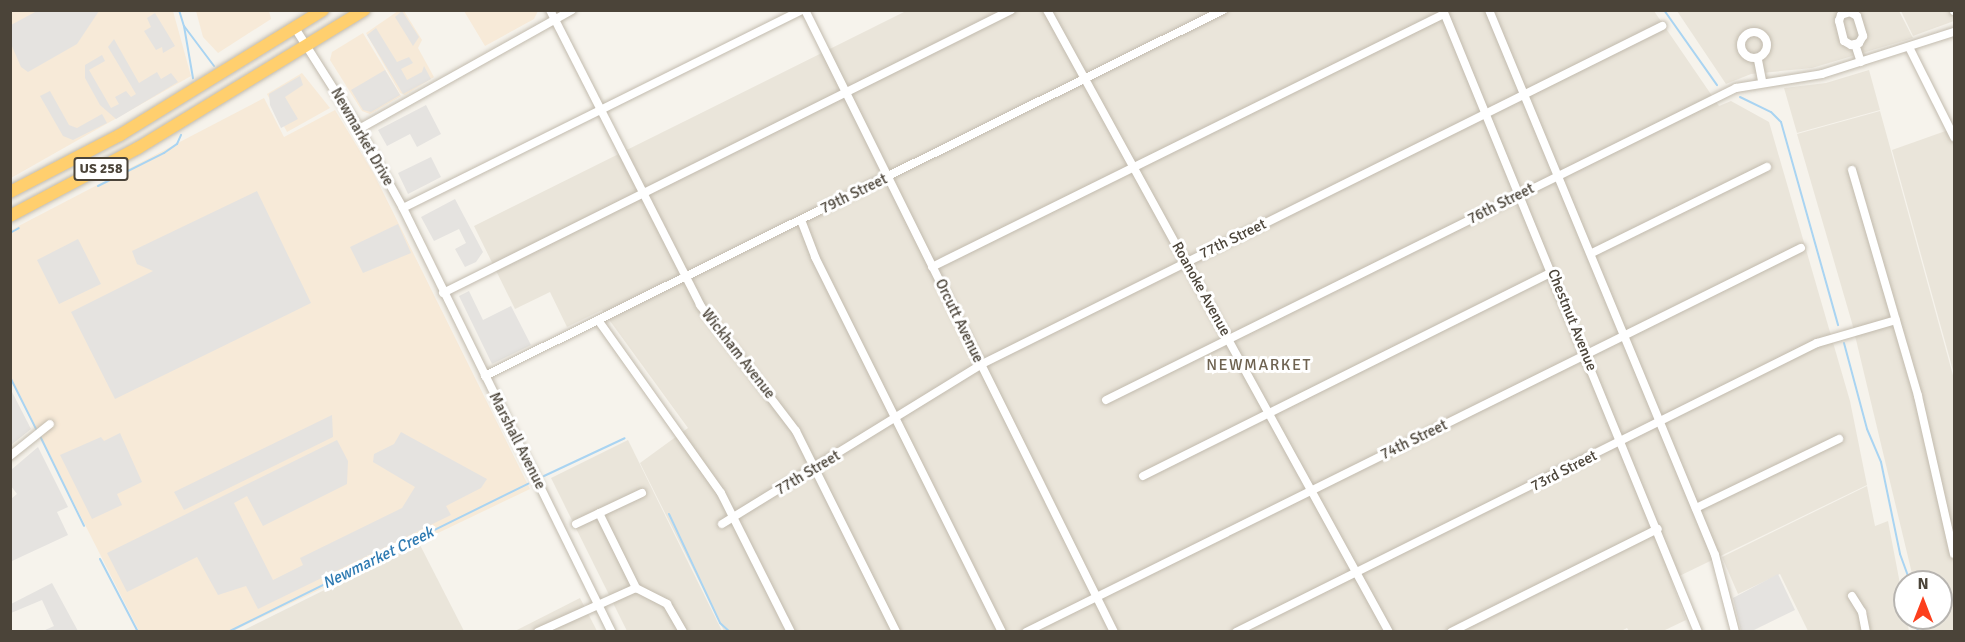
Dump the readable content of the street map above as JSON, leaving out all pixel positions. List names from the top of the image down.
{
  "streets": {
    "highway": ["US 258"],
    "street": [
      "Newmarket Drive",
      "79th Street",
      "76th Street",
      "77th Street",
      "Roanoke Avenue",
      "Chestnut Avenue",
      "Orcutt Avenue",
      "Wickham Avenue",
      "74th Street",
      "Marshall Avenue",
      "73rd Street"
    ]
  },
  "crossings": [
    ["Newmarket Drive", "US 258"],
    ["Newmarket Drive", "Marshall Avenue"],
    ["79th Street", "Roanoke Avenue"],
    ["79th Street", "Orcutt Avenue"],
    ["79th Street", "Wickham Avenue"],
    ["79th Street", "Marshall Avenue"],
    ["76th Street", "Roanoke Avenue"],
    ["76th Street", "Chestnut Avenue"],
    ["77th Street", "Roanoke Avenue"],
    ["77th Street", "Chestnut Avenue"],
    ["77th Street", "Orcutt Avenue"],
    ["77th Street", "Wickham Avenue"],
    ["Roanoke Avenue", "74th Street"],
    ["Roanoke Avenue", "73rd Street"],
    ["Chestnut Avenue", "74th Street"],
    ["Chestnut Avenue", "73rd Street"],
    ["Orcutt Avenue", "74th Street"]
  ],
  "districts": ["NEWMARKET"],
  "water": ["Newmarket Creek"],
  "north": "top"
}
